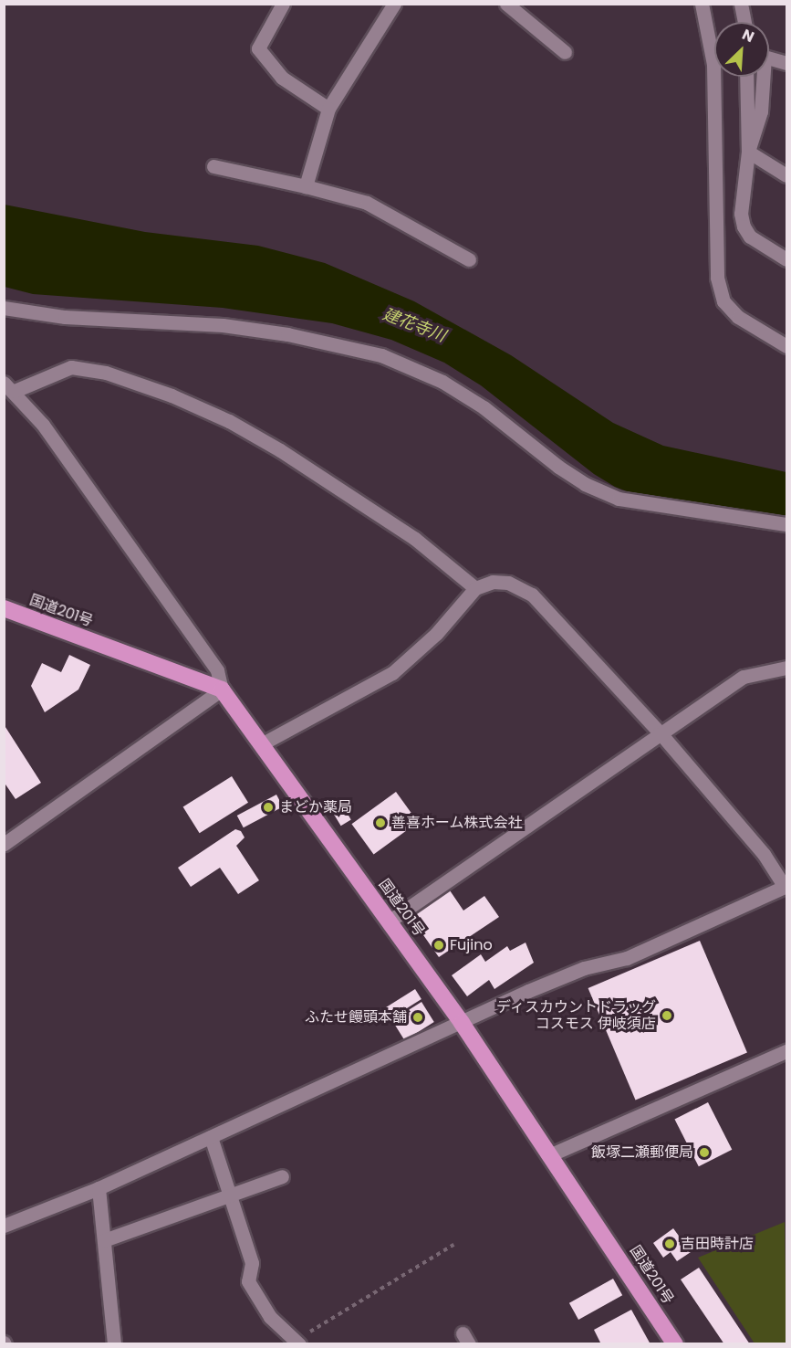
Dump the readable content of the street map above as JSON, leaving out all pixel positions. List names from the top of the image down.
{
  "streets": {
    "highway": ["国道201号"]
  },
  "water": ["建花寺川"],
  "places": [
    "まどか薬局",
    "善喜ホーム株式会社",
    "Fujino",
    "ディスカウントドラッグ コスモス 伊岐須店",
    "ふたせ饅頭本舗",
    "飯塚二瀬郵便局",
    "吉田時計店"
  ],
  "north": "top right"
}
